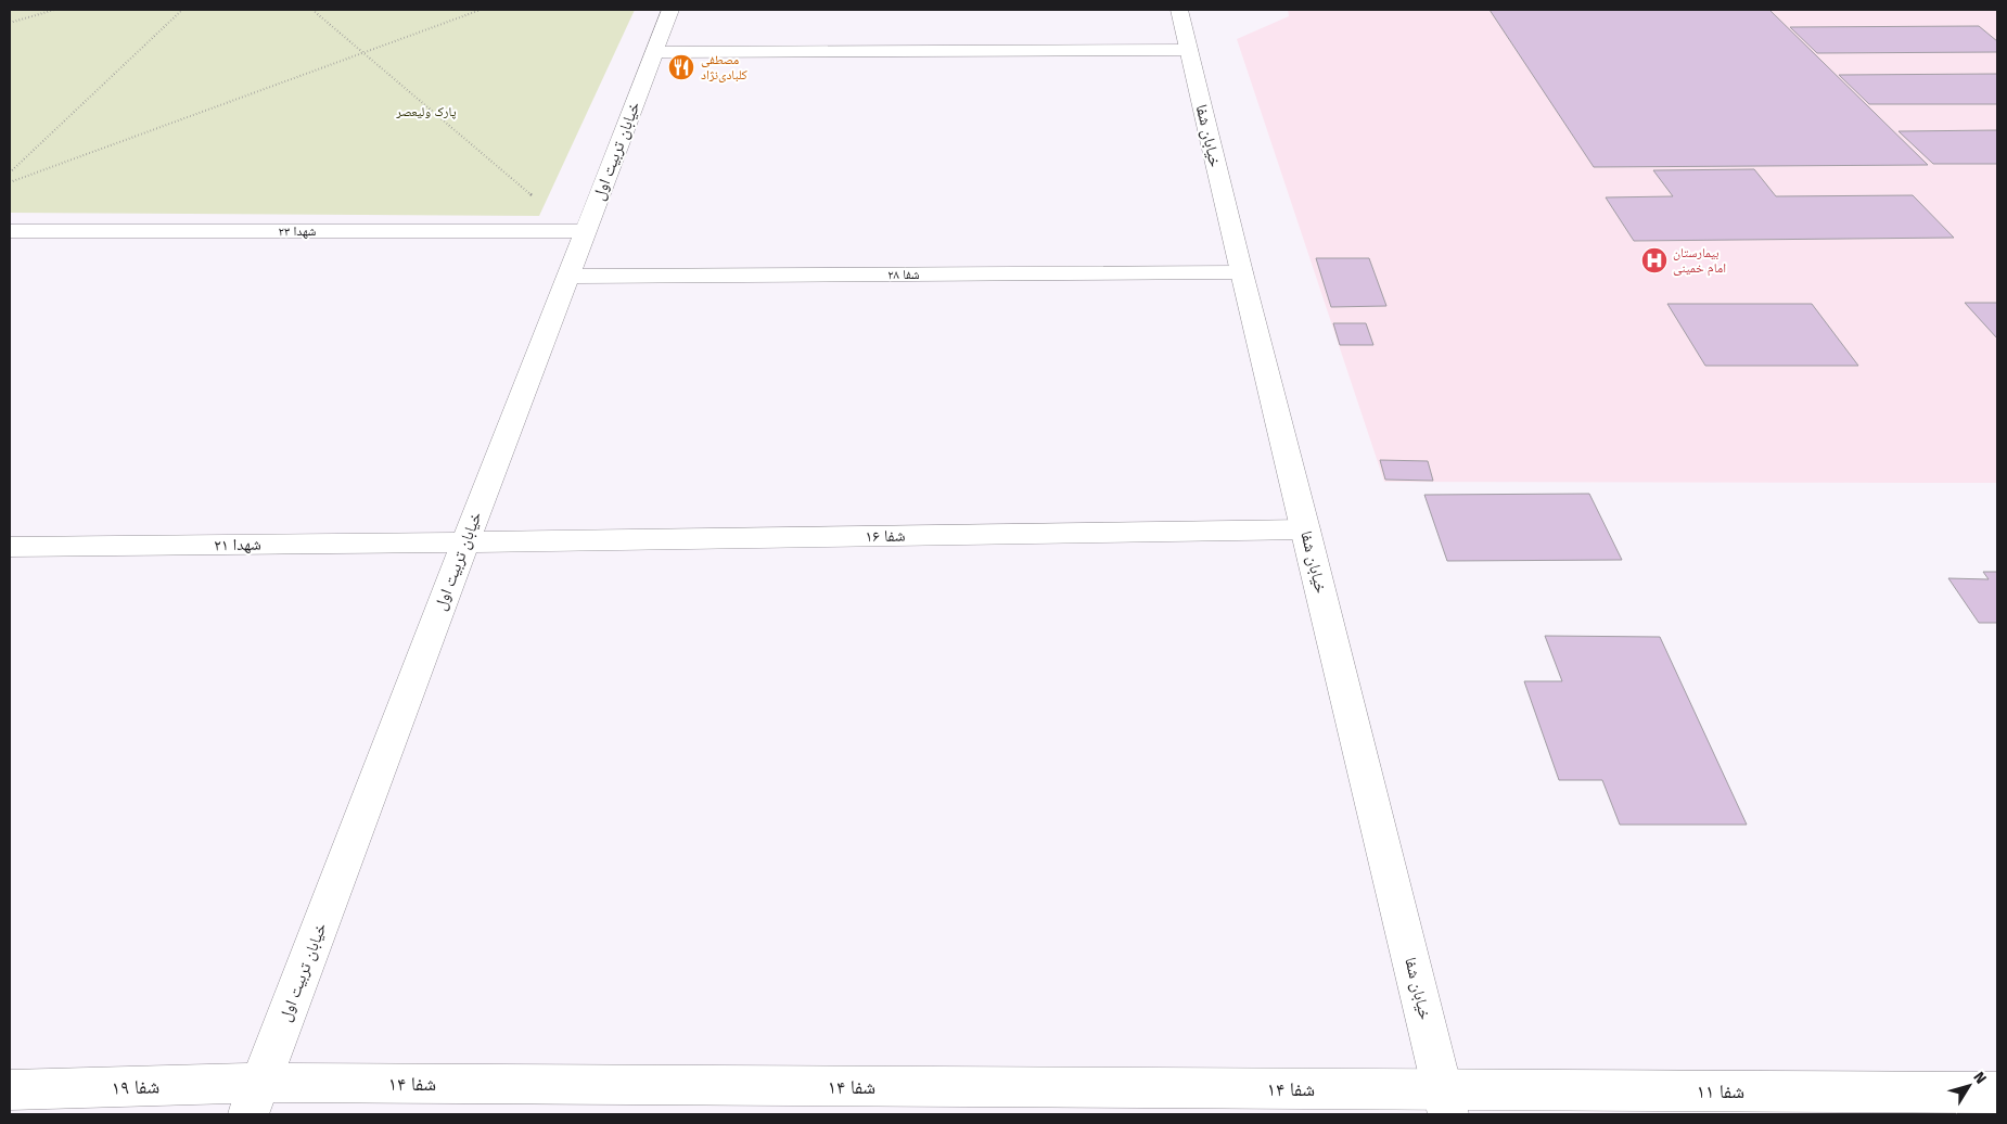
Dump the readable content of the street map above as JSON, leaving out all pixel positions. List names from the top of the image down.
{
  "streets": {
    "street": [
      "خیابان شفا",
      "خیابان تربیت اول",
      "شهدا ۲۳",
      "شفا ۲۸",
      "شفا ۱۶",
      "شهدا ۲۱",
      "شفا ۱۴",
      "شفا ۱۹",
      "شفا ۱۱"
    ]
  },
  "crossings": [
    ["خیابان شفا", "شفا ۲۸"],
    ["خیابان شفا", "شفا ۱۶"],
    ["خیابان شفا", "شفا ۱۴"],
    ["خیابان شفا", "شفا ۱۱"],
    ["خیابان تربیت اول", "شهدا ۲۳"],
    ["خیابان تربیت اول", "شفا ۲۸"],
    ["خیابان تربیت اول", "شفا ۱۶"],
    ["خیابان تربیت اول", "شهدا ۲۱"],
    ["خیابان تربیت اول", "شفا ۱۴"],
    ["خیابان تربیت اول", "شفا ۱۹"],
    ["شفا ۱۶", "شهدا ۲۱"],
    ["شفا ۱۴", "شفا ۱۹"],
    ["شفا ۱۴", "شفا ۱۱"]
  ],
  "parks": ["پارک ولیعصر"],
  "places": {
    "restaurant": ["مصطفی کلبادی‌نژاد"],
    "hospital": ["بیمارستان امام خمینی"]
  },
  "north": "top right"
}
